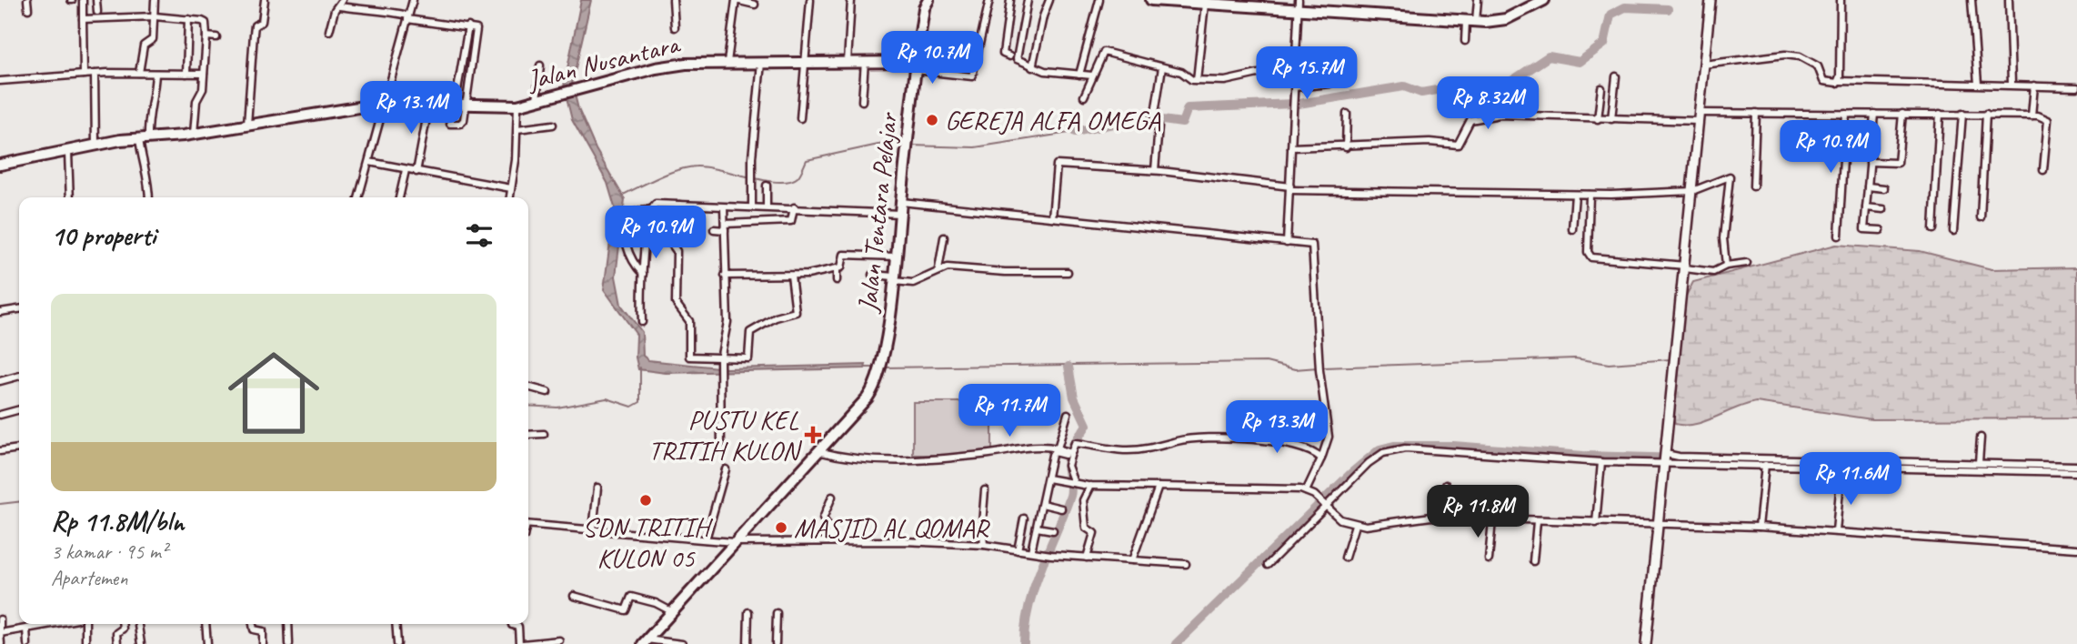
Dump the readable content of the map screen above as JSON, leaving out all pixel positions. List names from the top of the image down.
{
  "streets": {
    "highway": ["Jalan Nusantara", "Jalan Tentara Pelajar"]
  },
  "crossings": [
    ["Jalan Nusantara", "Jalan Tentara Pelajar"]
  ],
  "places": {
    "other": ["GEREJA ALFA OMEGA", "SDN TRITIH KULON 05", "MASJID AL QOMAR"],
    "health": ["PUSTU KEL TRITIH KULON"]
  },
  "page": {
    "price": [
      "Rp 10.7M",
      "Rp 15.7M",
      "Rp 8.32M",
      "Rp 13.1M",
      "Rp 10.9M",
      "Rp 10.9M",
      "Rp 11.7M",
      "Rp 13.3M",
      "Rp 11.6M",
      "Rp 11.8M"
    ],
    "heading": "10 properti",
    "list": [
      {
        "name": "Rp 11.8M/bln",
        "note": "3 kamar · 95 m² · Apartemen"
      }
    ]
  }
}
